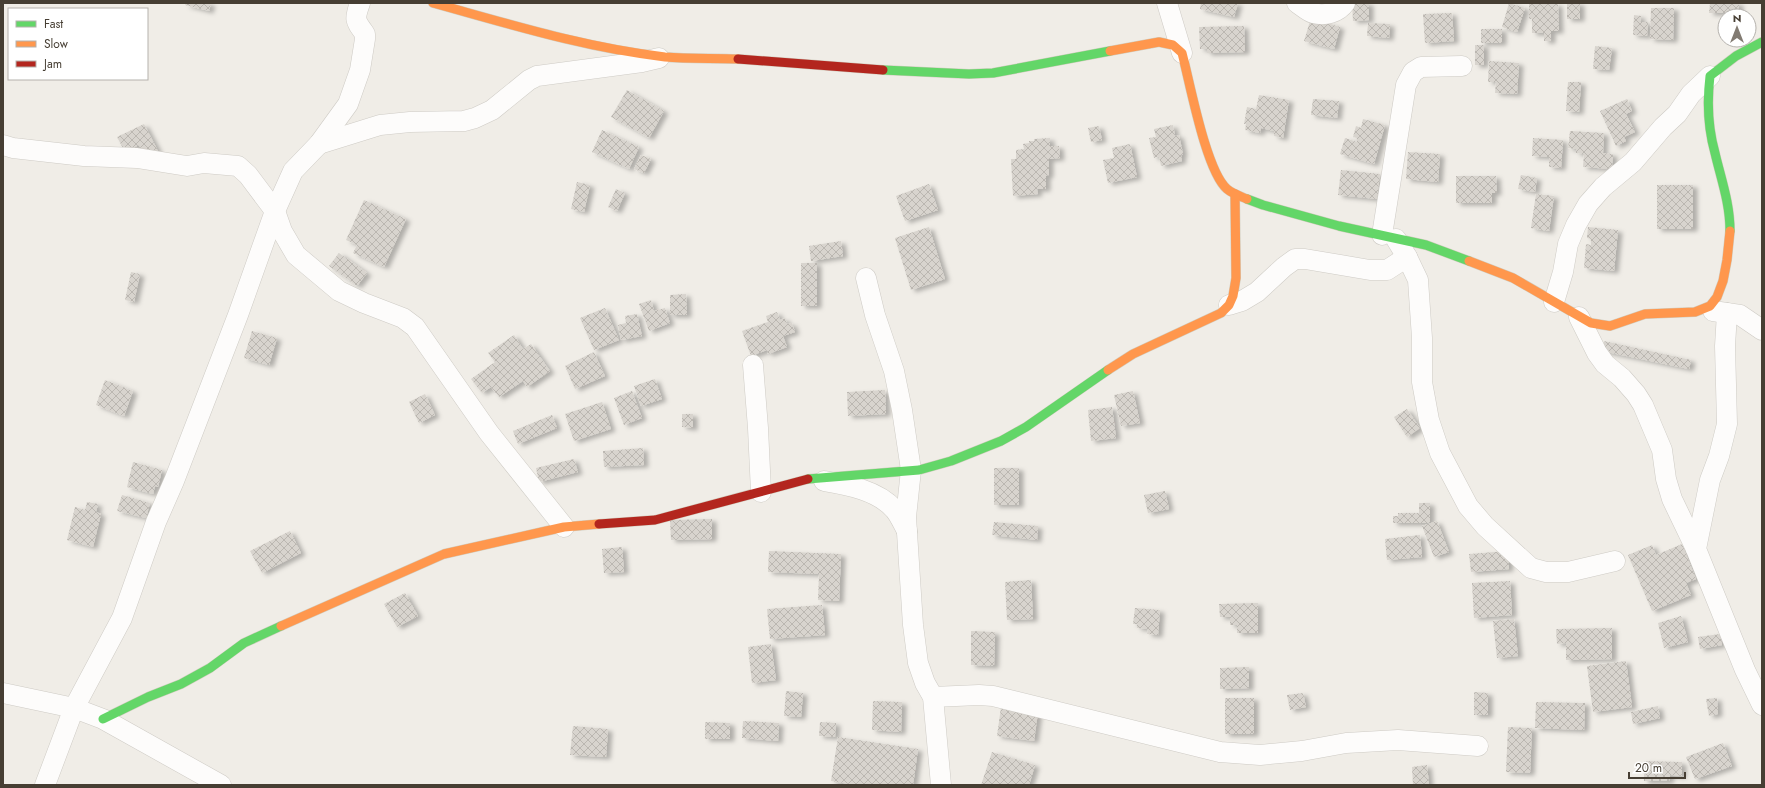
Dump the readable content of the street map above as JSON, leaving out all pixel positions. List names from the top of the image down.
{
  "legend": ["Fast", "Slow", "Jam"],
  "scale_bar": "20 m",
  "north": "top"
}
